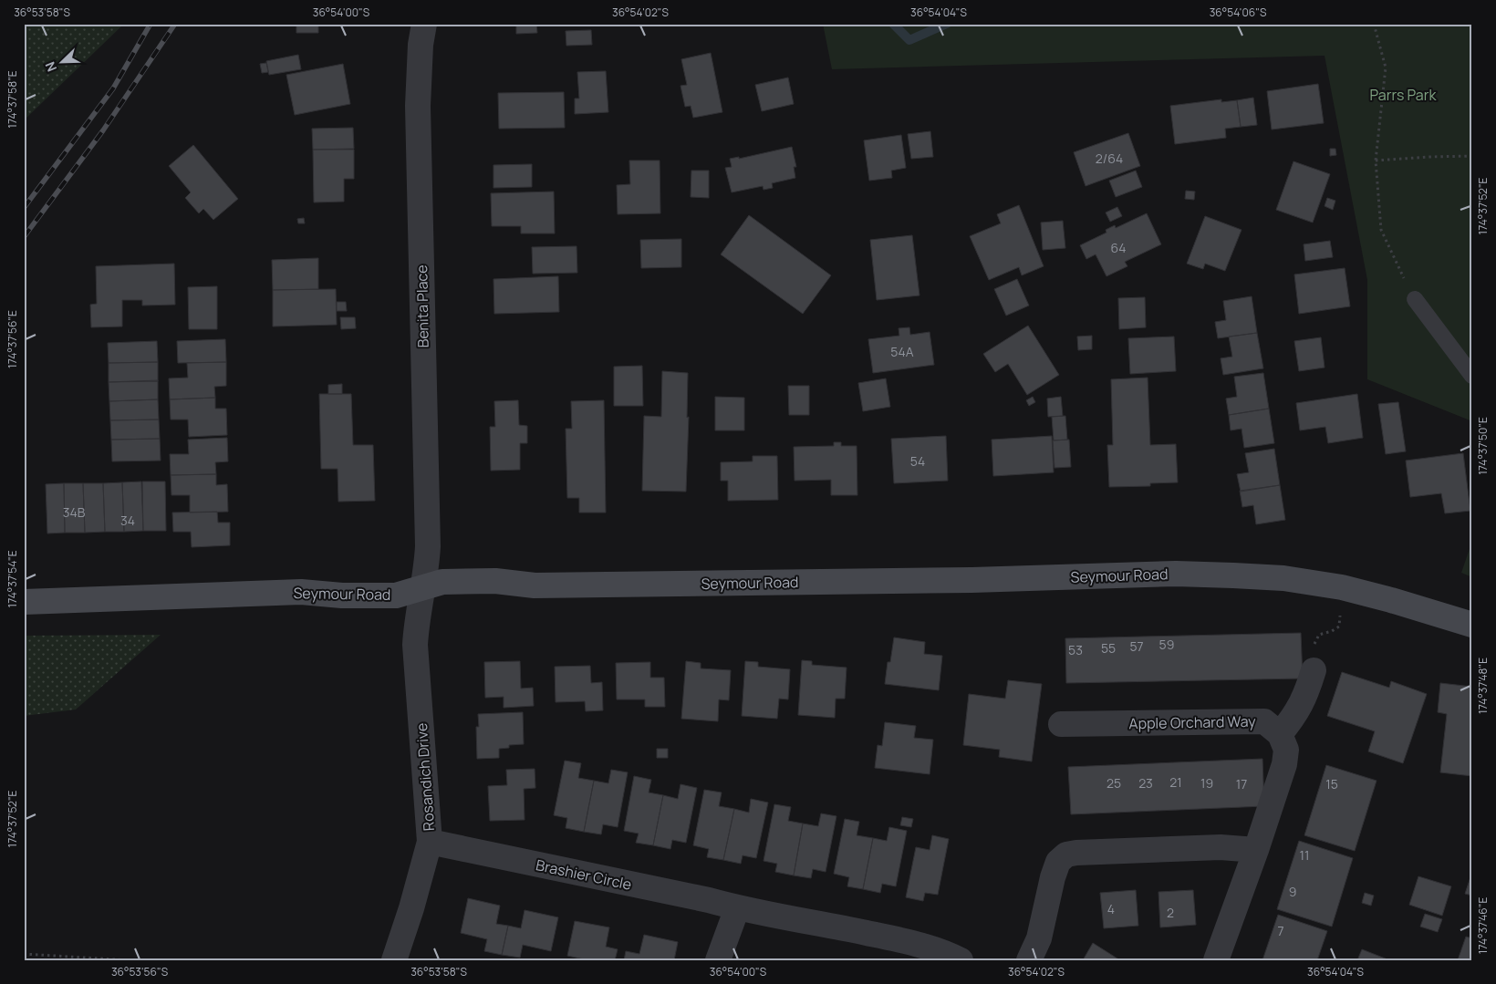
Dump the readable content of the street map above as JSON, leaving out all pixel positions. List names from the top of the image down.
{
  "streets": {
    "main road": ["Seymour Road"],
    "street": [
      "Benita Place",
      "Apple Orchard Way",
      "Rosandich Drive",
      "Brashier Circle"
    ]
  },
  "crossings": [
    ["Benita Place", "Seymour Road"],
    ["Benita Place", "Rosandich Drive"],
    ["Seymour Road", "Rosandich Drive"],
    ["Rosandich Drive", "Brashier Circle"]
  ],
  "parks": ["Parrs Park"],
  "house_numbers": [
    "2/64",
    "64",
    "54A",
    "54",
    "34B",
    "34",
    "59",
    "57",
    "55",
    "53",
    "21",
    "25",
    "23",
    "19",
    "17",
    "15",
    "11",
    "9",
    "4",
    "2",
    "7"
  ],
  "north": "bottom left",
  "coordinates": [
    "36°53'58\"S",
    "36°54'00\"S",
    "36°54'02\"S",
    "36°54'04\"S",
    "36°54'06\"S",
    "174°37'58\"E",
    "174°37'52\"E",
    "174°37'56\"E",
    "174°37'50\"E",
    "174°37'54\"E",
    "174°37'48\"E",
    "174°37'46\"E",
    "36°53'56\"S"
  ]
}
